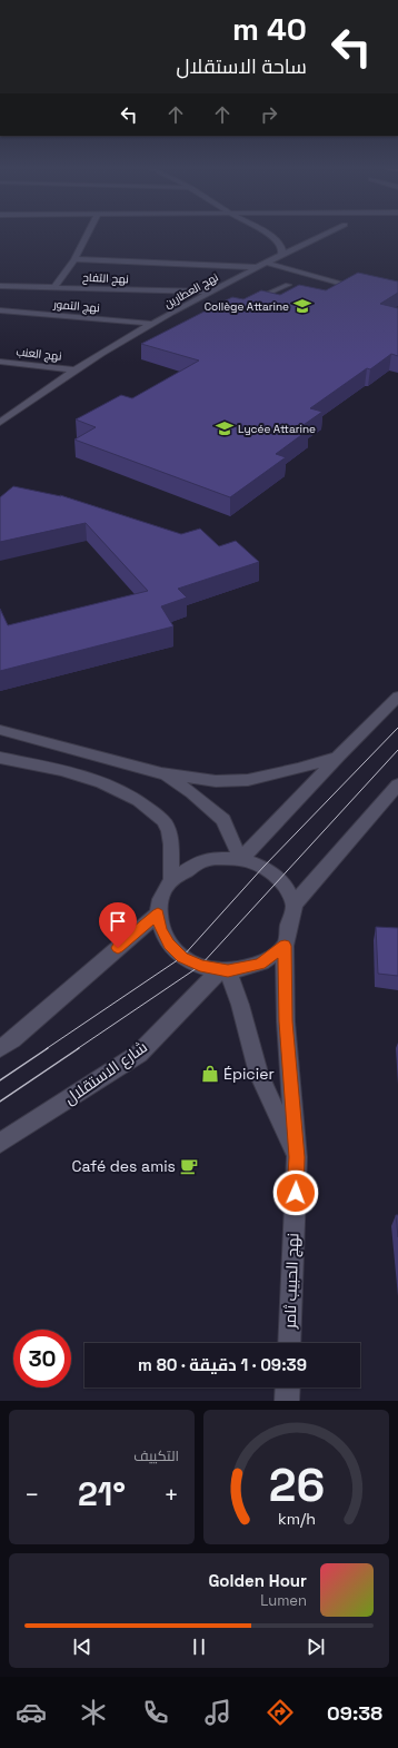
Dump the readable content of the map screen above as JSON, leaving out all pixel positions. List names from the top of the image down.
{
  "streets": {
    "street": [
      "نهج التفاح",
      "نهج العطارين",
      "نهج التمور",
      "نهج العنب",
      "شارع الاستقلال",
      "نهج الحبيب ثامر"
    ]
  },
  "crossings": [
    ["نهج التفاح", "نهج العطارين"],
    ["نهج العطارين", "نهج التمور"],
    ["نهج العطارين", "نهج العنب"],
    ["شارع الاستقلال", "نهج الحبيب ثامر"]
  ],
  "places": {
    "school or university": ["Collège Attarine", "Lycée Attarine"],
    "shop": ["Épicier"],
    "cafe": ["Café des amis"]
  },
  "page": {
    "turn": ["40 m", "ساحة الاستقلال"],
    "limit": "30",
    "trip": "09:39 · 1 دقيقة · 80 m",
    "tile": "التكييف",
    "heat": ["−", "21°", "+"],
    "song": ["Golden Hour", "Lumen"],
    "tabs": "09:38",
    "gauge": ["26", "km/h"]
  }
}
